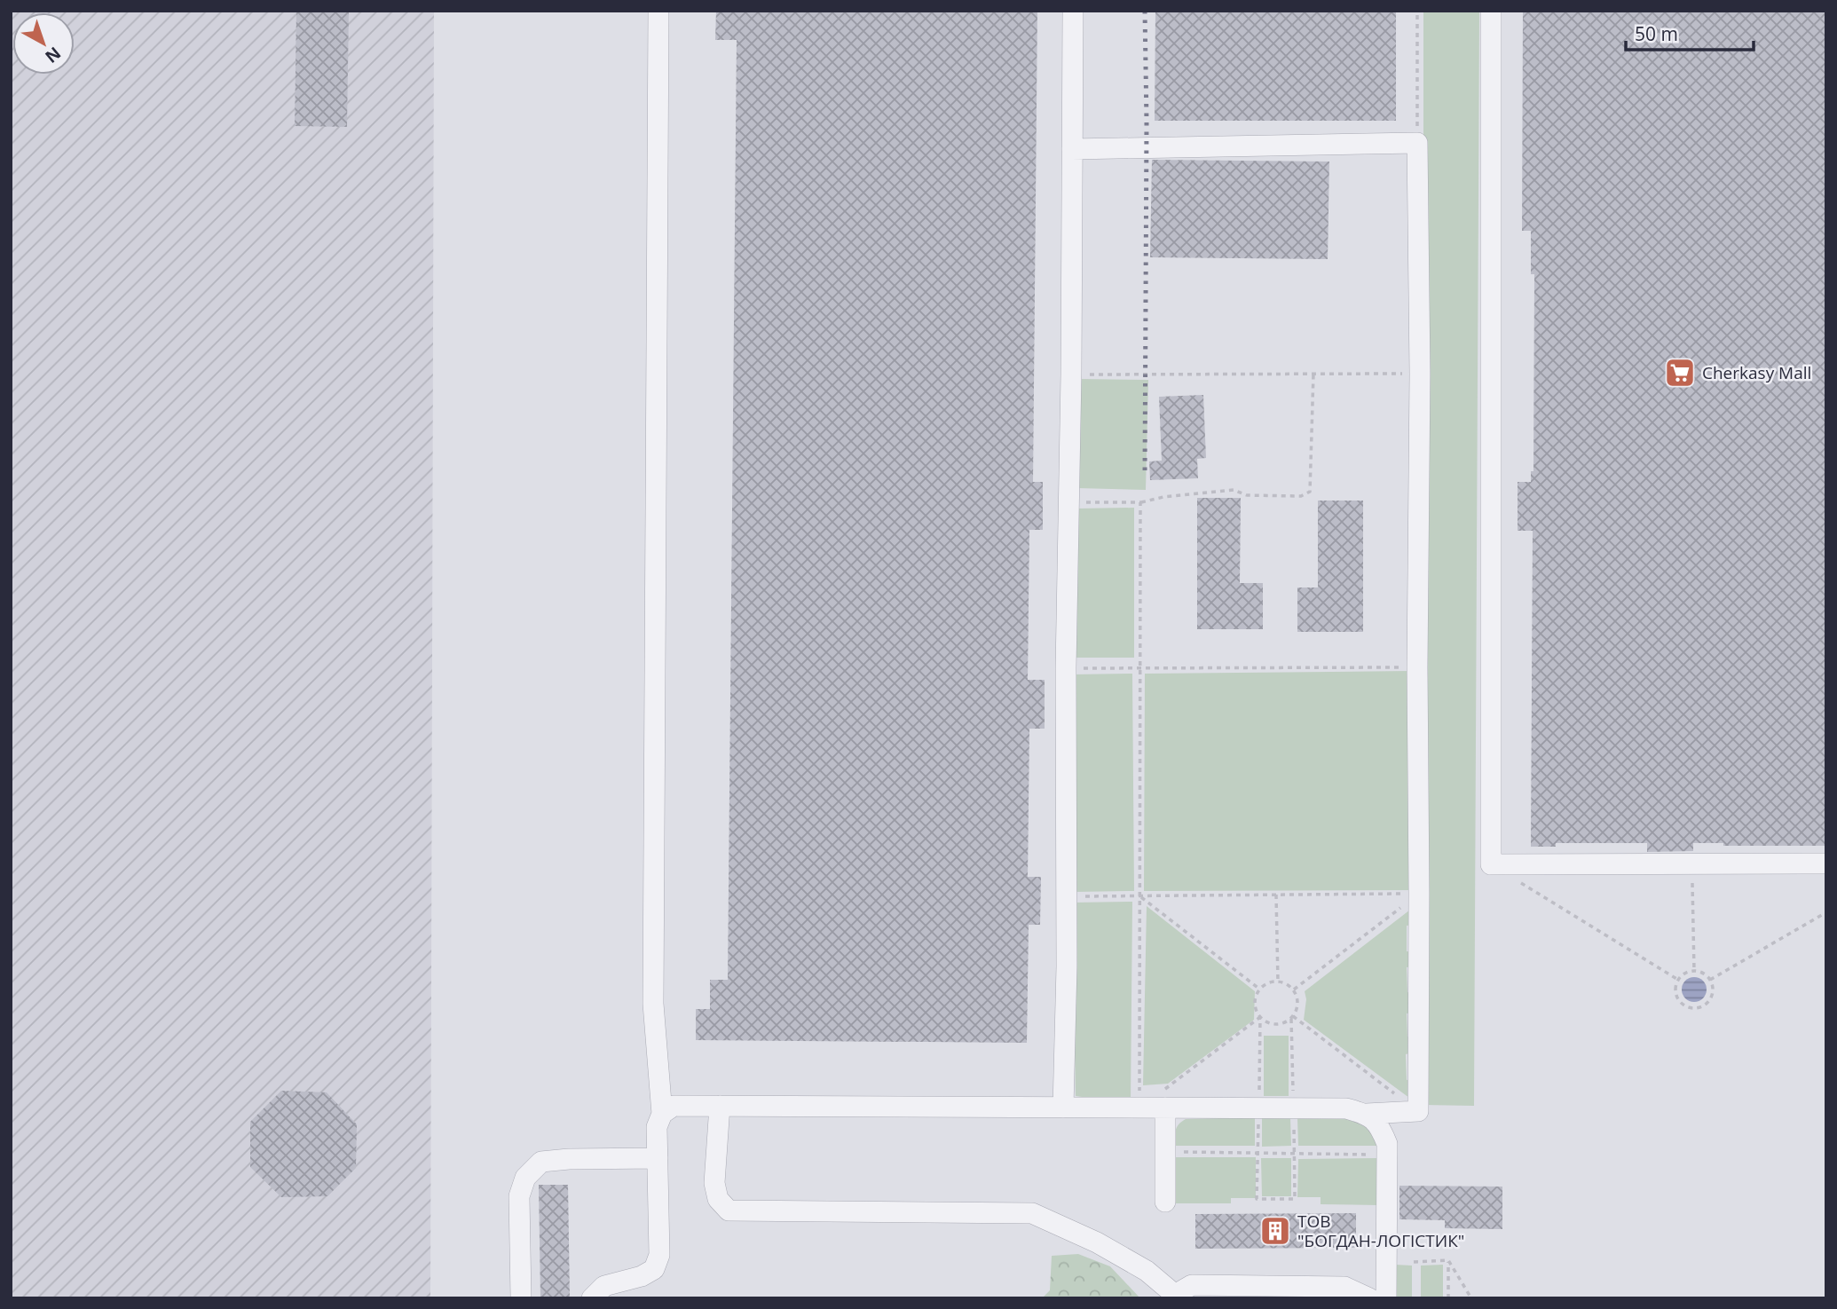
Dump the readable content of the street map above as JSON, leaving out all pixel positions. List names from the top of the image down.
{
  "places": {
    "supermarket": ["Cherkasy Mall"],
    "building": ["ТОВ \"БОГДАН-ЛОГІСТИК\""]
  },
  "scale_bar": "50 m",
  "north": "bottom right"
}
